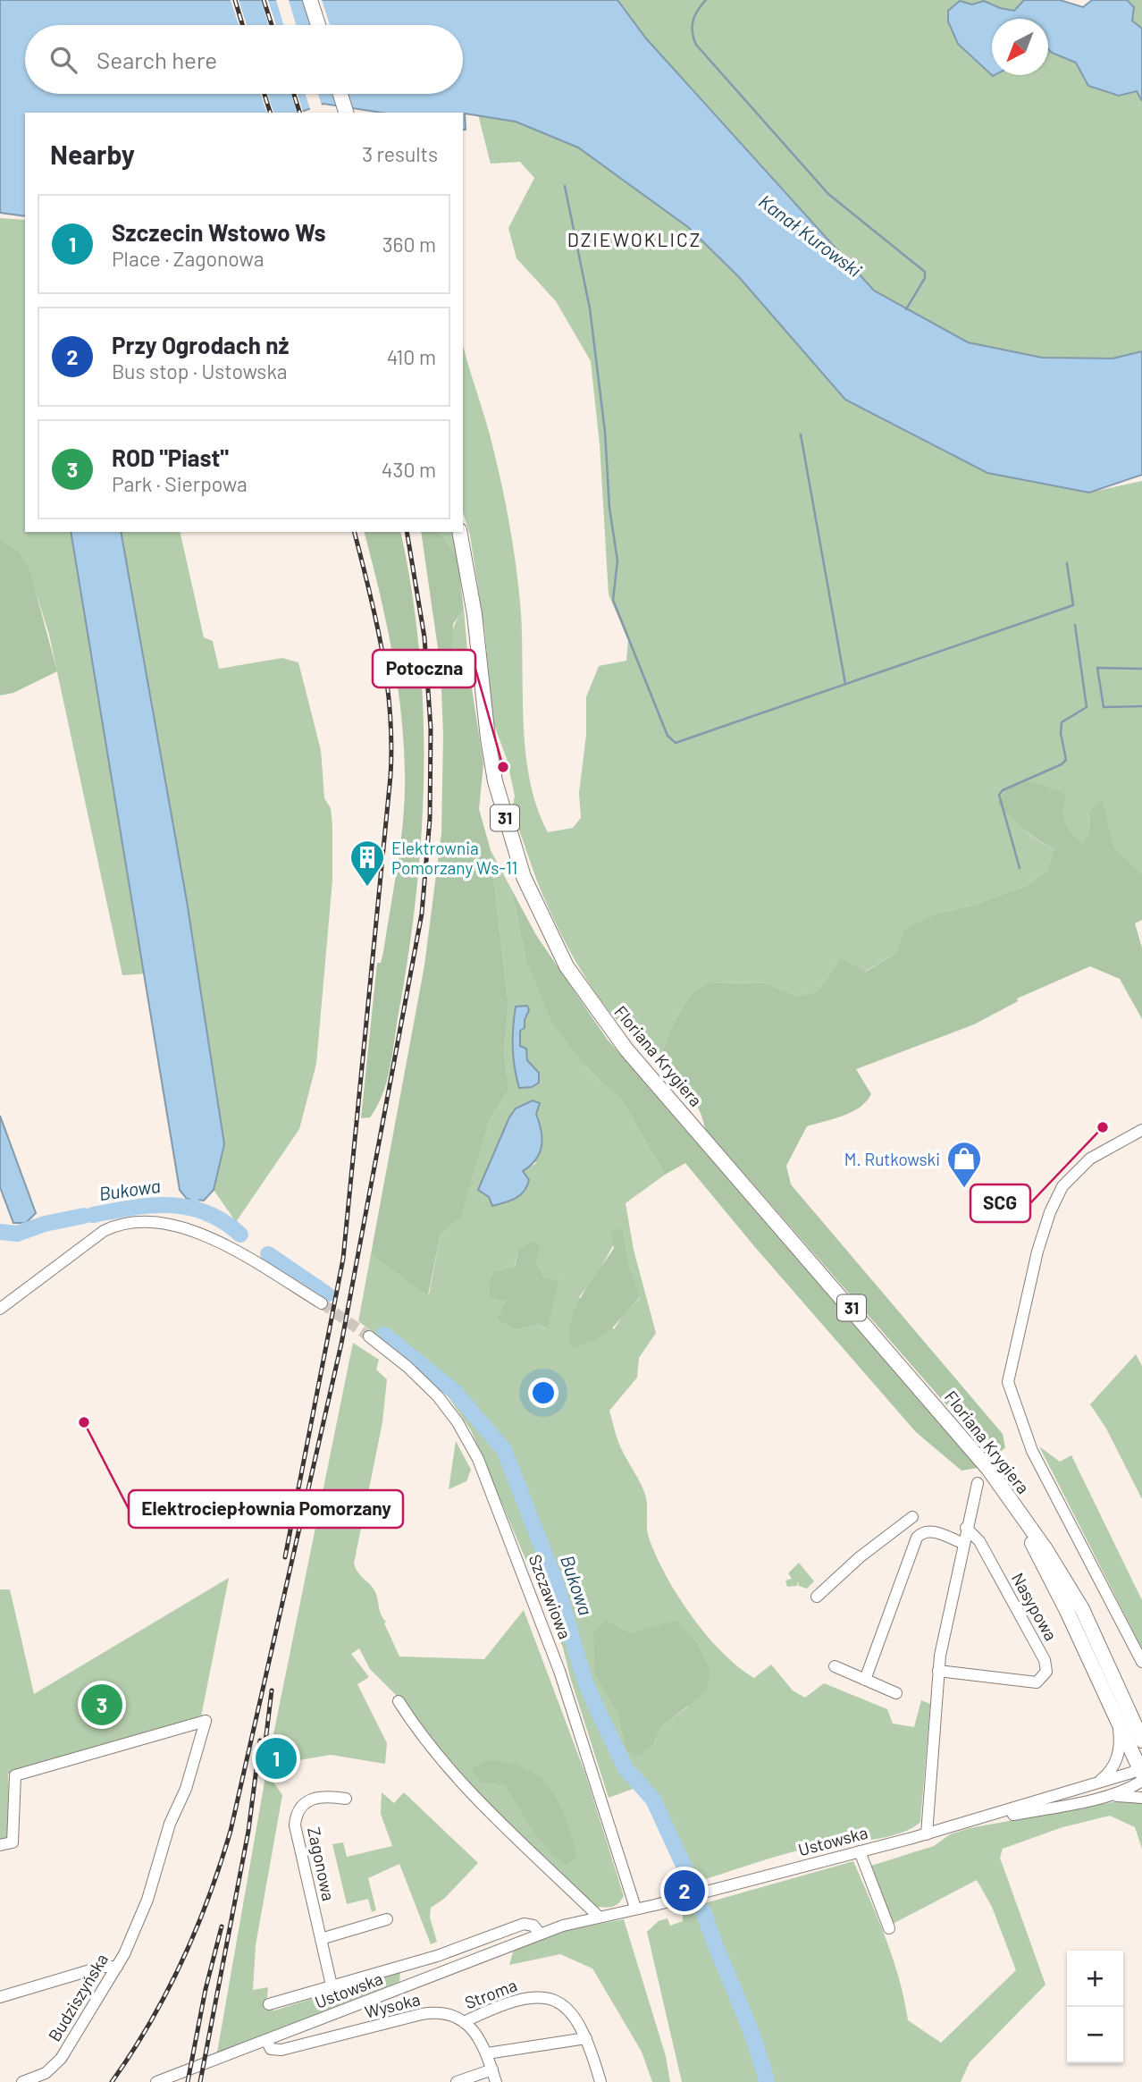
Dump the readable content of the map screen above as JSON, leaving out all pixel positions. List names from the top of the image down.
{
  "streets": {
    "main road": ["31", "Floriana Krygiera"],
    "street": [
      "Szczawiowa",
      "Nasypowa",
      "Ustowska",
      "Zagonowa",
      "Stroma",
      "Budziszyńska",
      "Wysoka"
    ]
  },
  "crossings": [
    ["Floriana Krygiera", "Ustowska"],
    ["Szczawiowa", "Ustowska"],
    ["Ustowska", "Zagonowa"],
    ["Ustowska", "Wysoka"],
    ["Stroma", "Wysoka"]
  ],
  "districts": ["DZIEWOKLICZ"],
  "water": ["Kanał Kurowski", "Bukowa"],
  "places": {
    "other": ["Potoczna", "SCG", "Elektrociepłownia Pomorzany"],
    "building": ["Elektrownia Pomorzany Ws-11"],
    "shop": ["M. Rutkowski"]
  },
  "north": "bottom left",
  "page": {
    "search": "Search here",
    "heading": ["Nearby", "3 results"],
    "list": [
      {
        "mark": "1",
        "name": "Szczecin Wstowo Ws",
        "note": "Place · Zagonowa",
        "value": "360 m"
      },
      {
        "mark": "2",
        "name": "Przy Ogrodach nż",
        "note": "Bus stop · Ustowska",
        "value": "410 m"
      },
      {
        "mark": "3",
        "name": "ROD \"Piast\"",
        "note": "Park · Sierpowa",
        "value": "430 m"
      }
    ],
    "pins": ["3", "1", "2"],
    "map_buttons": ["+", "−"]
  }
}
